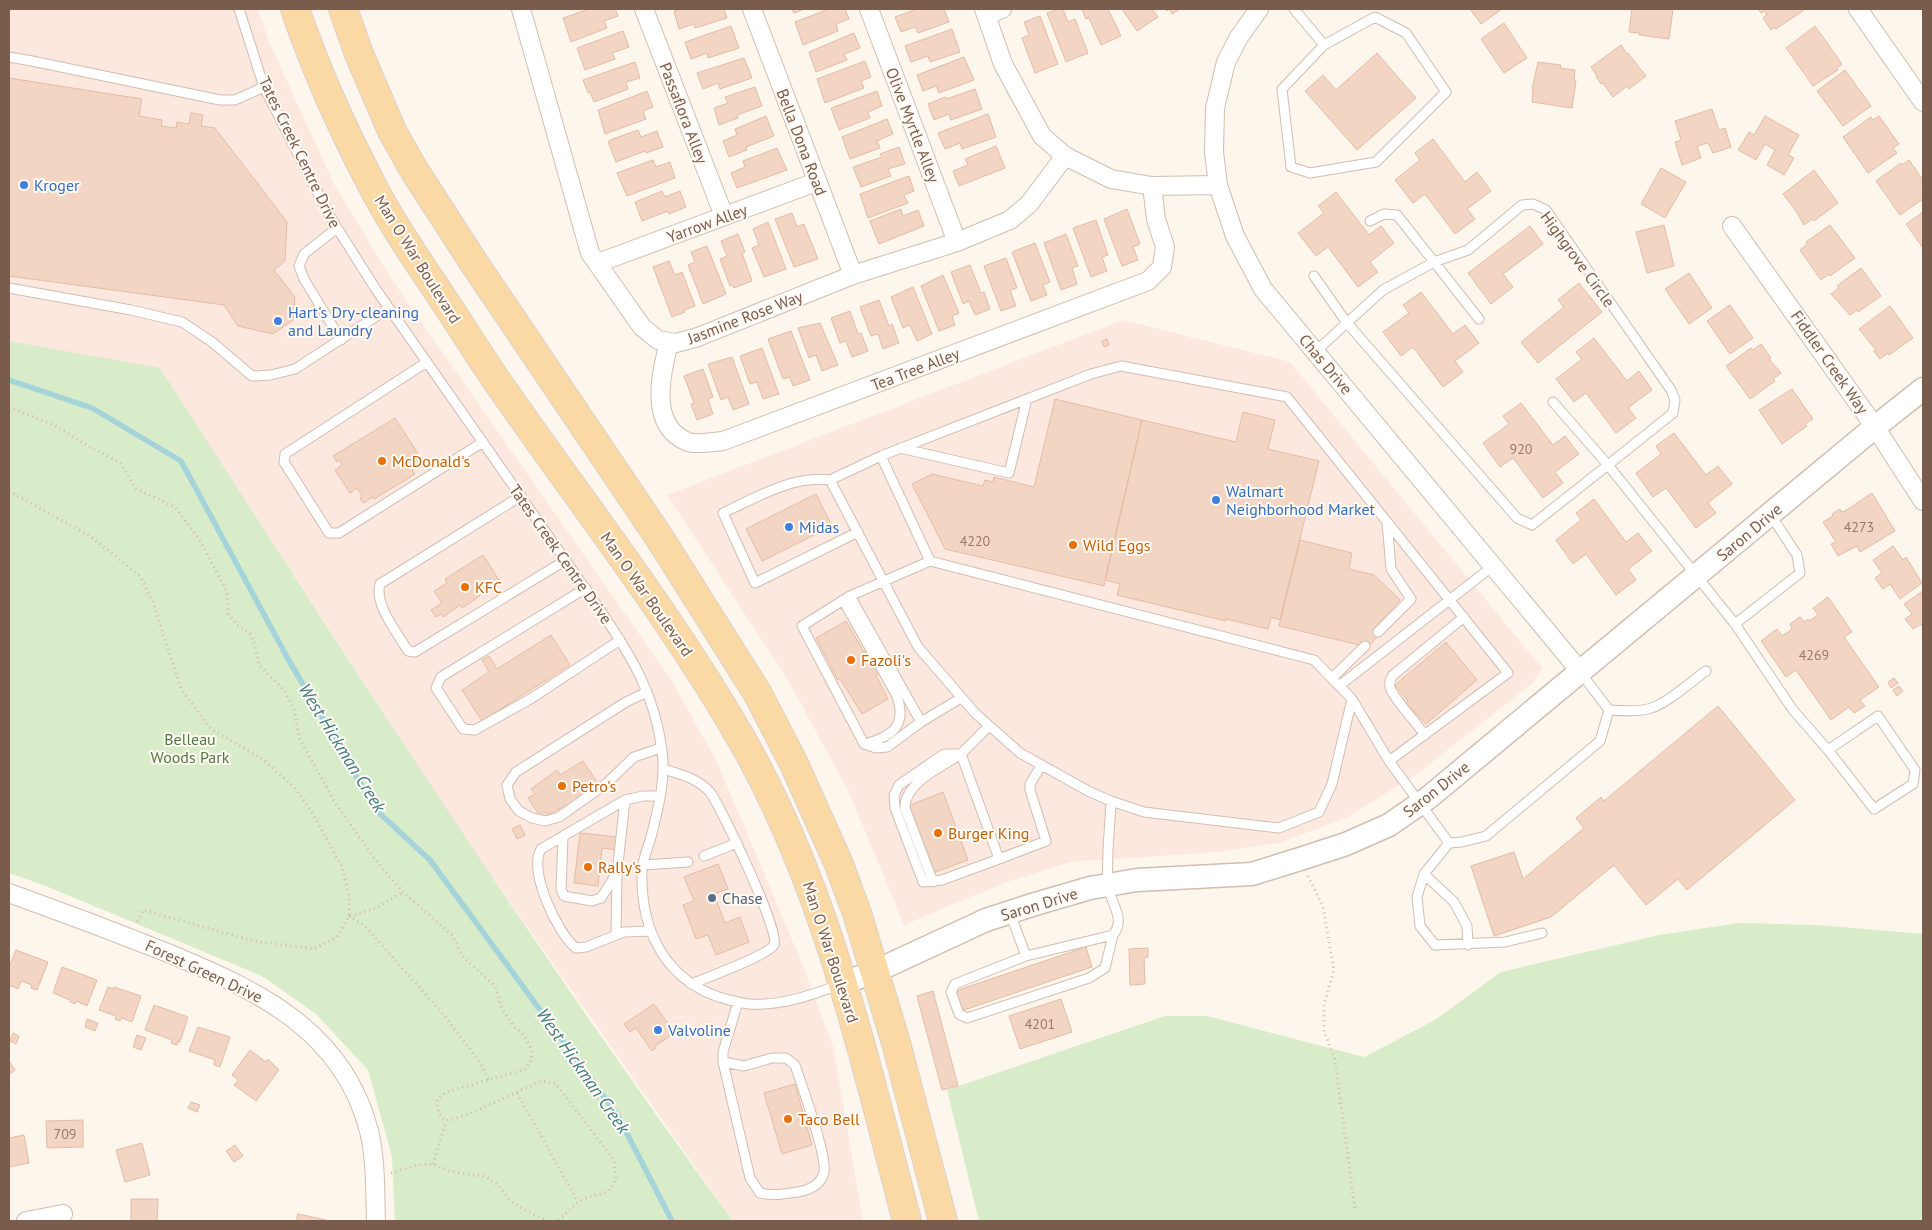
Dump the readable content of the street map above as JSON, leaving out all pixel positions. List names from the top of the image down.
{
  "streets": {
    "main road": ["Man O War Boulevard"],
    "street": [
      "Passaflora Alley",
      "Olive Myrtle Alley",
      "Bella Dona Road",
      "Yarrow Alley",
      "Jasmine Rose Way",
      "Fiddler Creek Way",
      "Chas Drive",
      "Tea Tree Alley",
      "Saron Drive",
      "Forest Green Drive"
    ],
    "lane": ["Tates Creek Centre Drive", "Highgrove Circle"]
  },
  "crossings": [
    ["Passaflora Alley", "Yarrow Alley"],
    ["Olive Myrtle Alley", "Jasmine Rose Way"],
    ["Bella Dona Road", "Yarrow Alley"],
    ["Bella Dona Road", "Jasmine Rose Way"],
    ["Tates Creek Centre Drive", "Man O War Boulevard"],
    ["Tates Creek Centre Drive", "Saron Drive"],
    ["Yarrow Alley", "Jasmine Rose Way"],
    ["Man O War Boulevard", "Saron Drive"],
    ["Highgrove Circle", "Chas Drive"],
    ["Jasmine Rose Way", "Tea Tree Alley"],
    ["Fiddler Creek Way", "Saron Drive"],
    ["Chas Drive", "Saron Drive"]
  ],
  "water": ["West Hickman Creek"],
  "parks": ["Belleau Woods Park"],
  "places": [
    "Kroger",
    "Hart's Dry-cleaning and Laundry",
    "McDonald's",
    "Walmart Neighborhood Market",
    "Midas",
    "Wild Eggs",
    "KFC",
    "Fazoli's",
    "Petro's",
    "Burger King",
    "Rally's",
    "Chase",
    "Valvoline",
    "Taco Bell"
  ],
  "house_numbers": [
    "920",
    "4273",
    "4220",
    "4269",
    "4201",
    "709"
  ]
}
